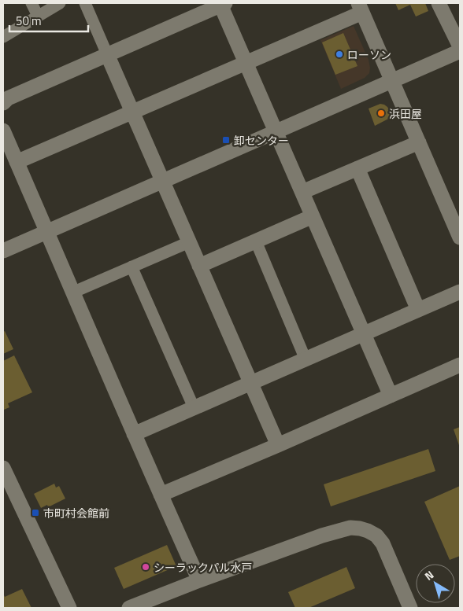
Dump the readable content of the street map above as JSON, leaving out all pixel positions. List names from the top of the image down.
{
  "places": {
    "other": ["ローソン", "浜田屋", "シーラックパル水戸"],
    "transit": ["卸センター", "市町村会館前"]
  },
  "scale_bar": "50 m",
  "north": "top left"
}
